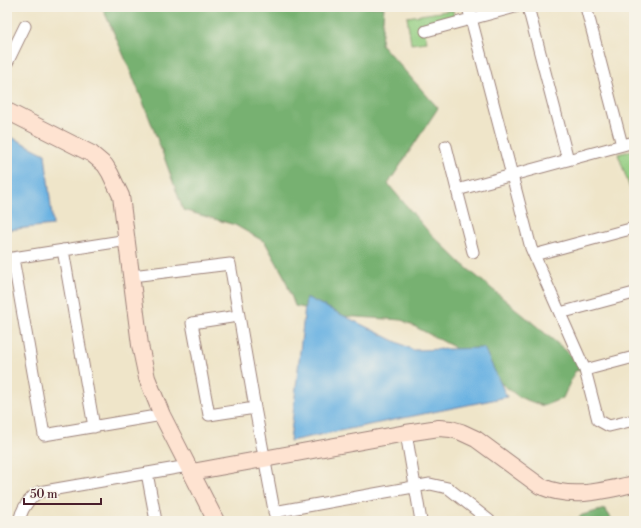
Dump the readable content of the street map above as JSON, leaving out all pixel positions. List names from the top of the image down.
{
  "scale_bar": "50 m"
}
